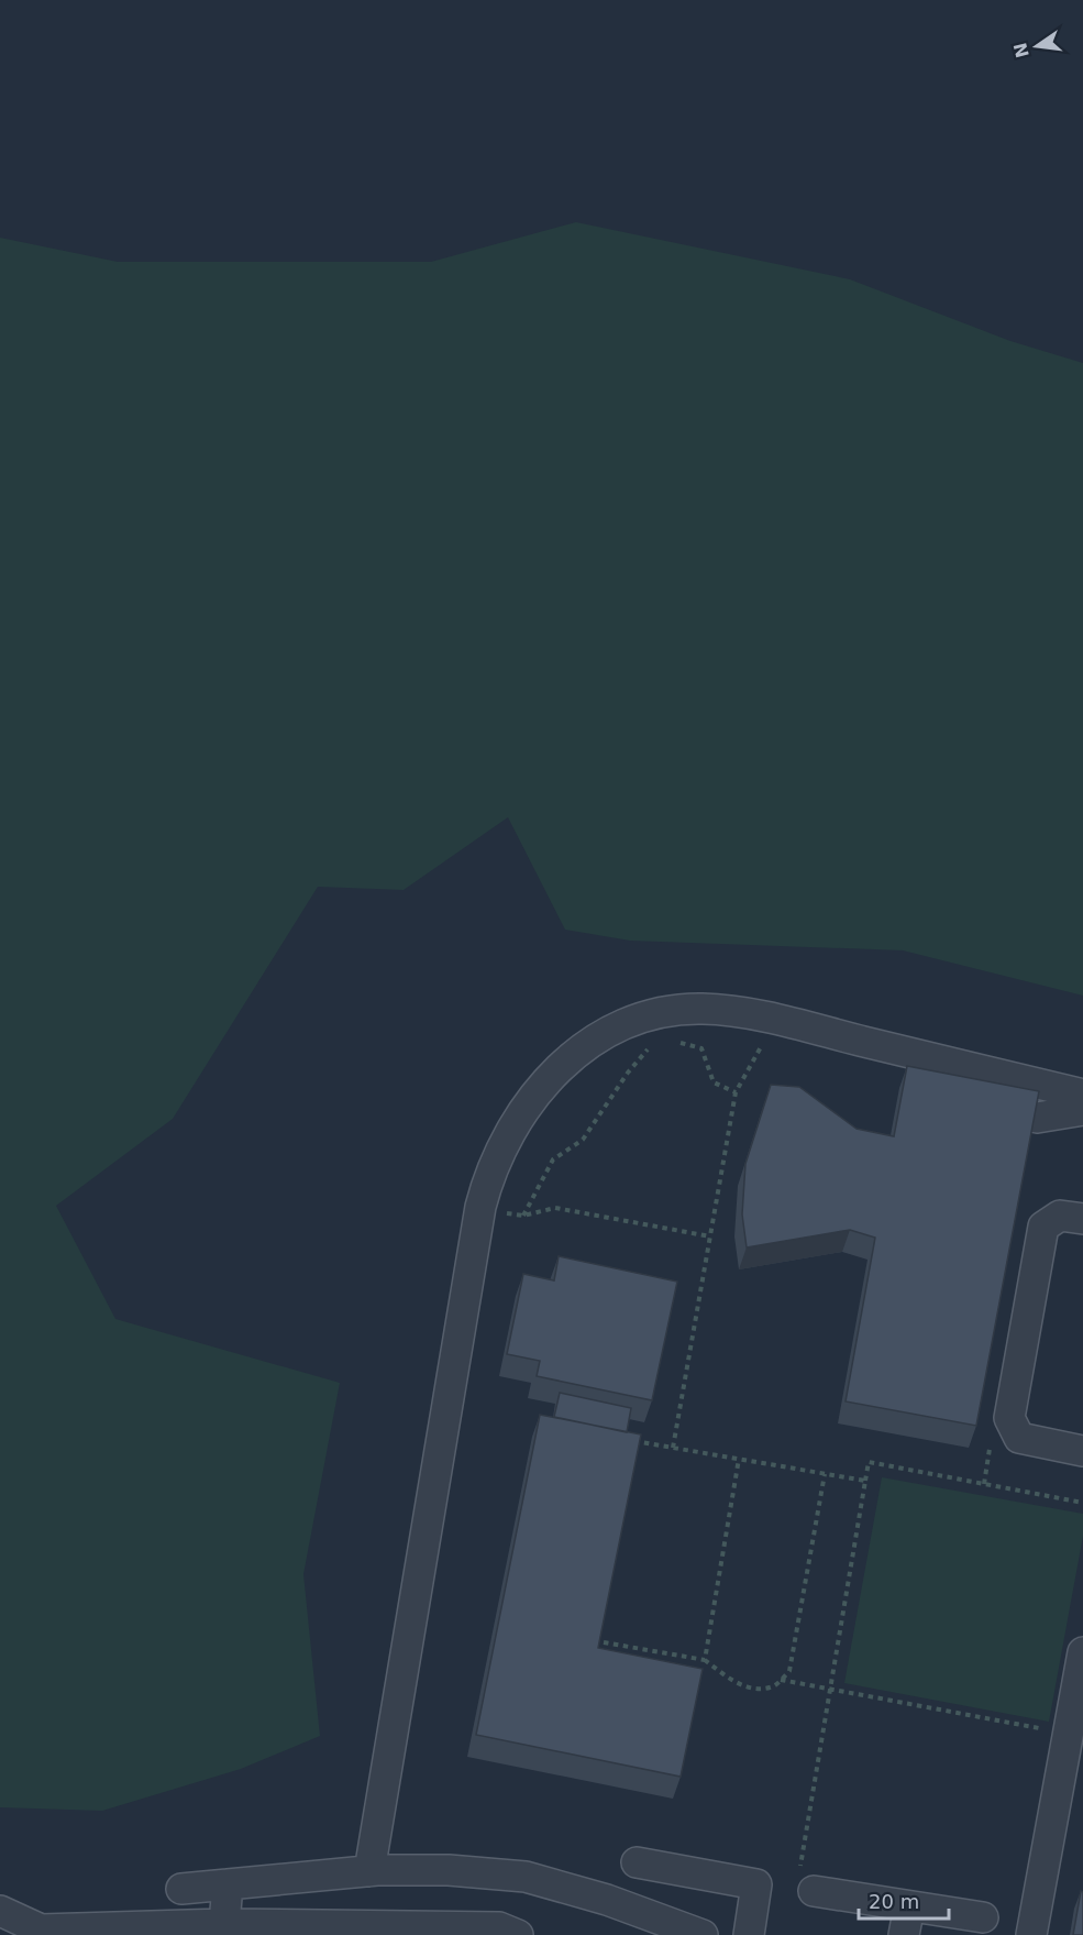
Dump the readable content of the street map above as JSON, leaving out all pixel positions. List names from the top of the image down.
{
  "scale_bar": "20 m",
  "north": "left"
}
